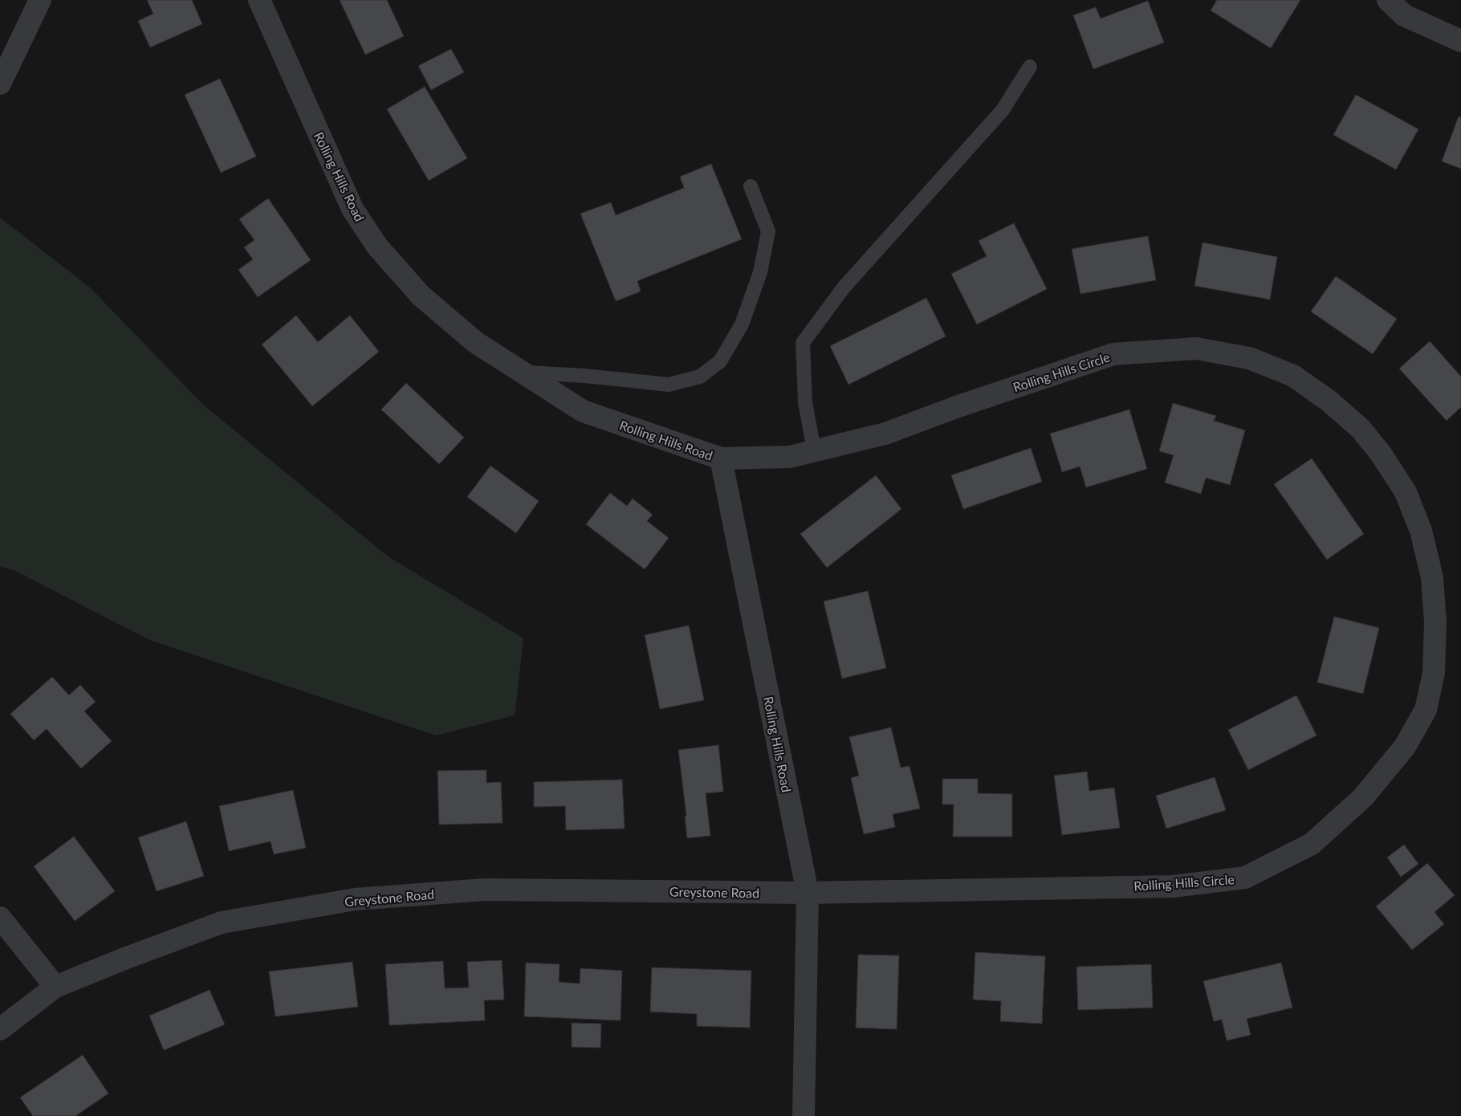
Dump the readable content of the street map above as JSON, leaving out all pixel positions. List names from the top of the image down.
{
  "streets": {
    "street": ["Rolling Hills Road", "Rolling Hills Circle", "Greystone Road"]
  },
  "crossings": [
    ["Rolling Hills Road", "Rolling Hills Circle"],
    ["Rolling Hills Road", "Greystone Road"],
    ["Rolling Hills Circle", "Greystone Road"]
  ]
}
